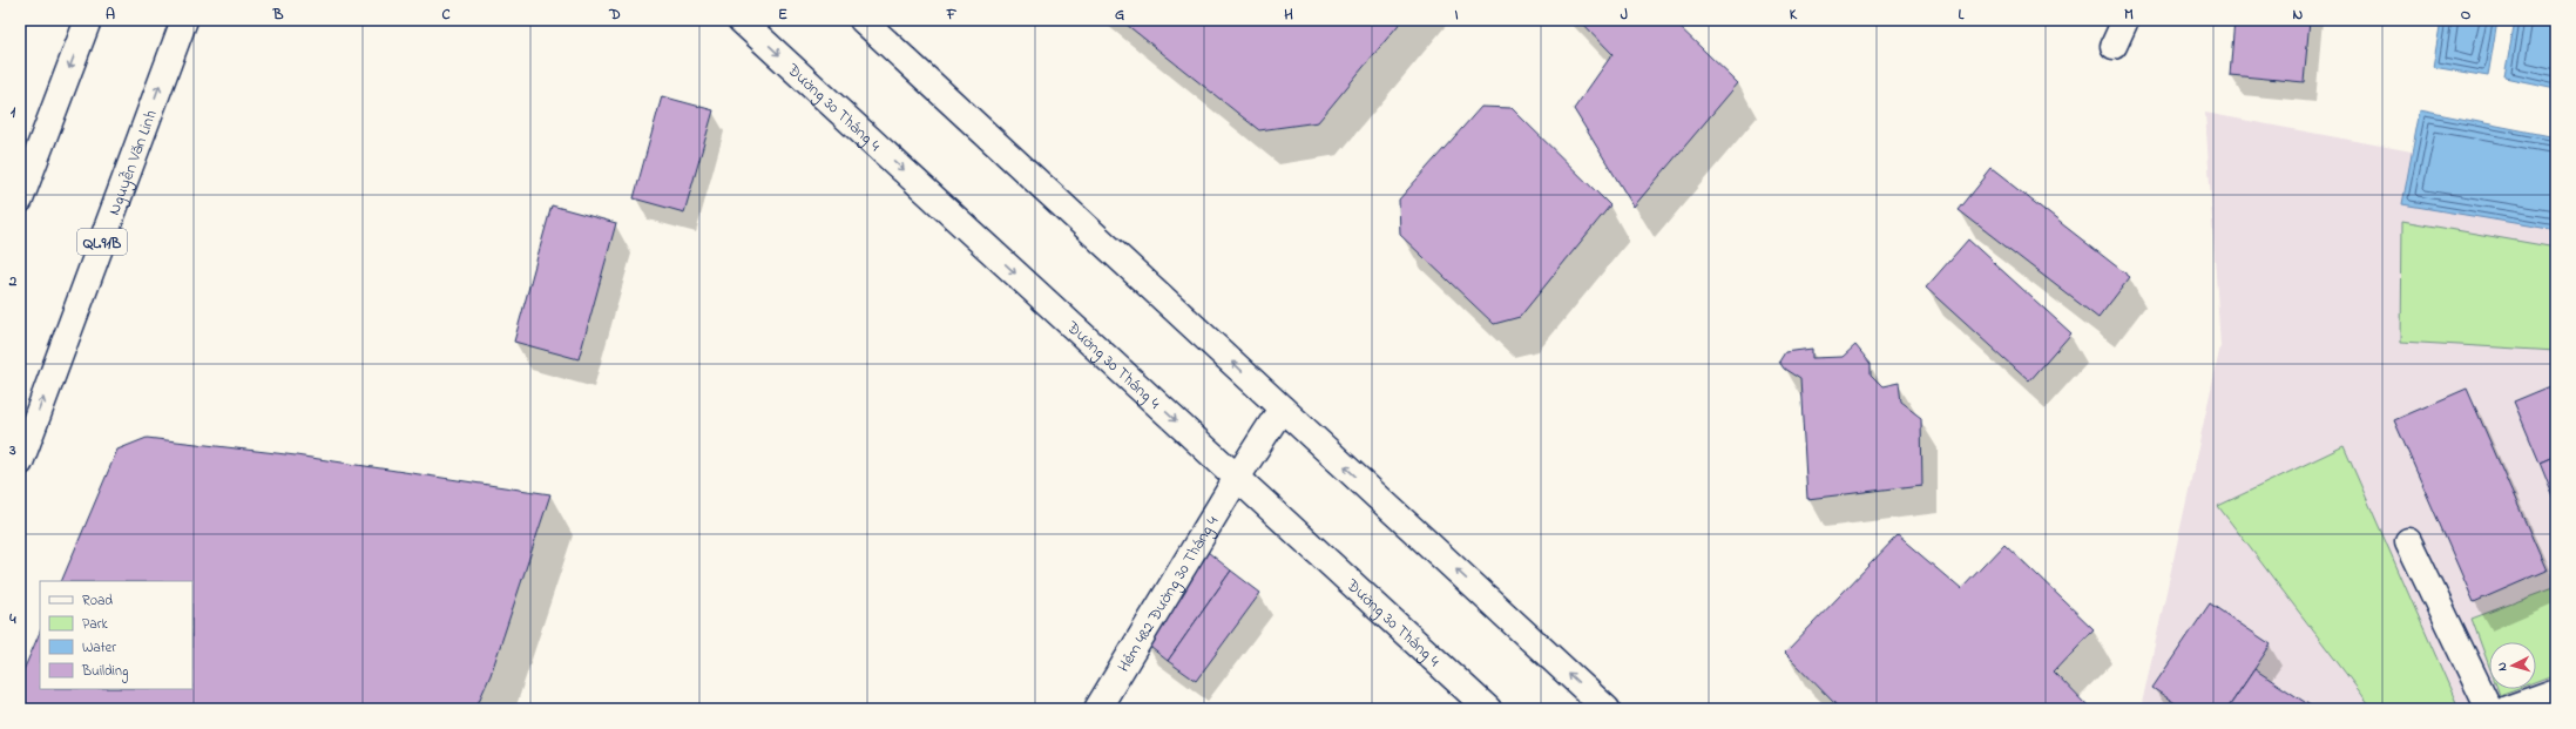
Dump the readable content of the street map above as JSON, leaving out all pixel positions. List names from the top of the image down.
{
  "streets": {
    "main road": [
      "Đường 30 Tháng 4",
      "Nguyễn Văn Linh",
      "QL.91B",
      "Hẻm 482 Đường 30 Tháng 4"
    ]
  },
  "crossings": [
    ["Đường 30 Tháng 4", "Hẻm 482 Đường 30 Tháng 4"]
  ],
  "legend": [
    "Road",
    "Park",
    "Water",
    "Building"
  ],
  "north": "left",
  "grid": {
    "columns": [
      "A",
      "B",
      "C",
      "D",
      "E",
      "F",
      "G",
      "H",
      "I",
      "J",
      "K",
      "L",
      "M",
      "N",
      "O"
    ],
    "rows": [
      "1",
      "2",
      "3",
      "4"
    ]
  }
}
